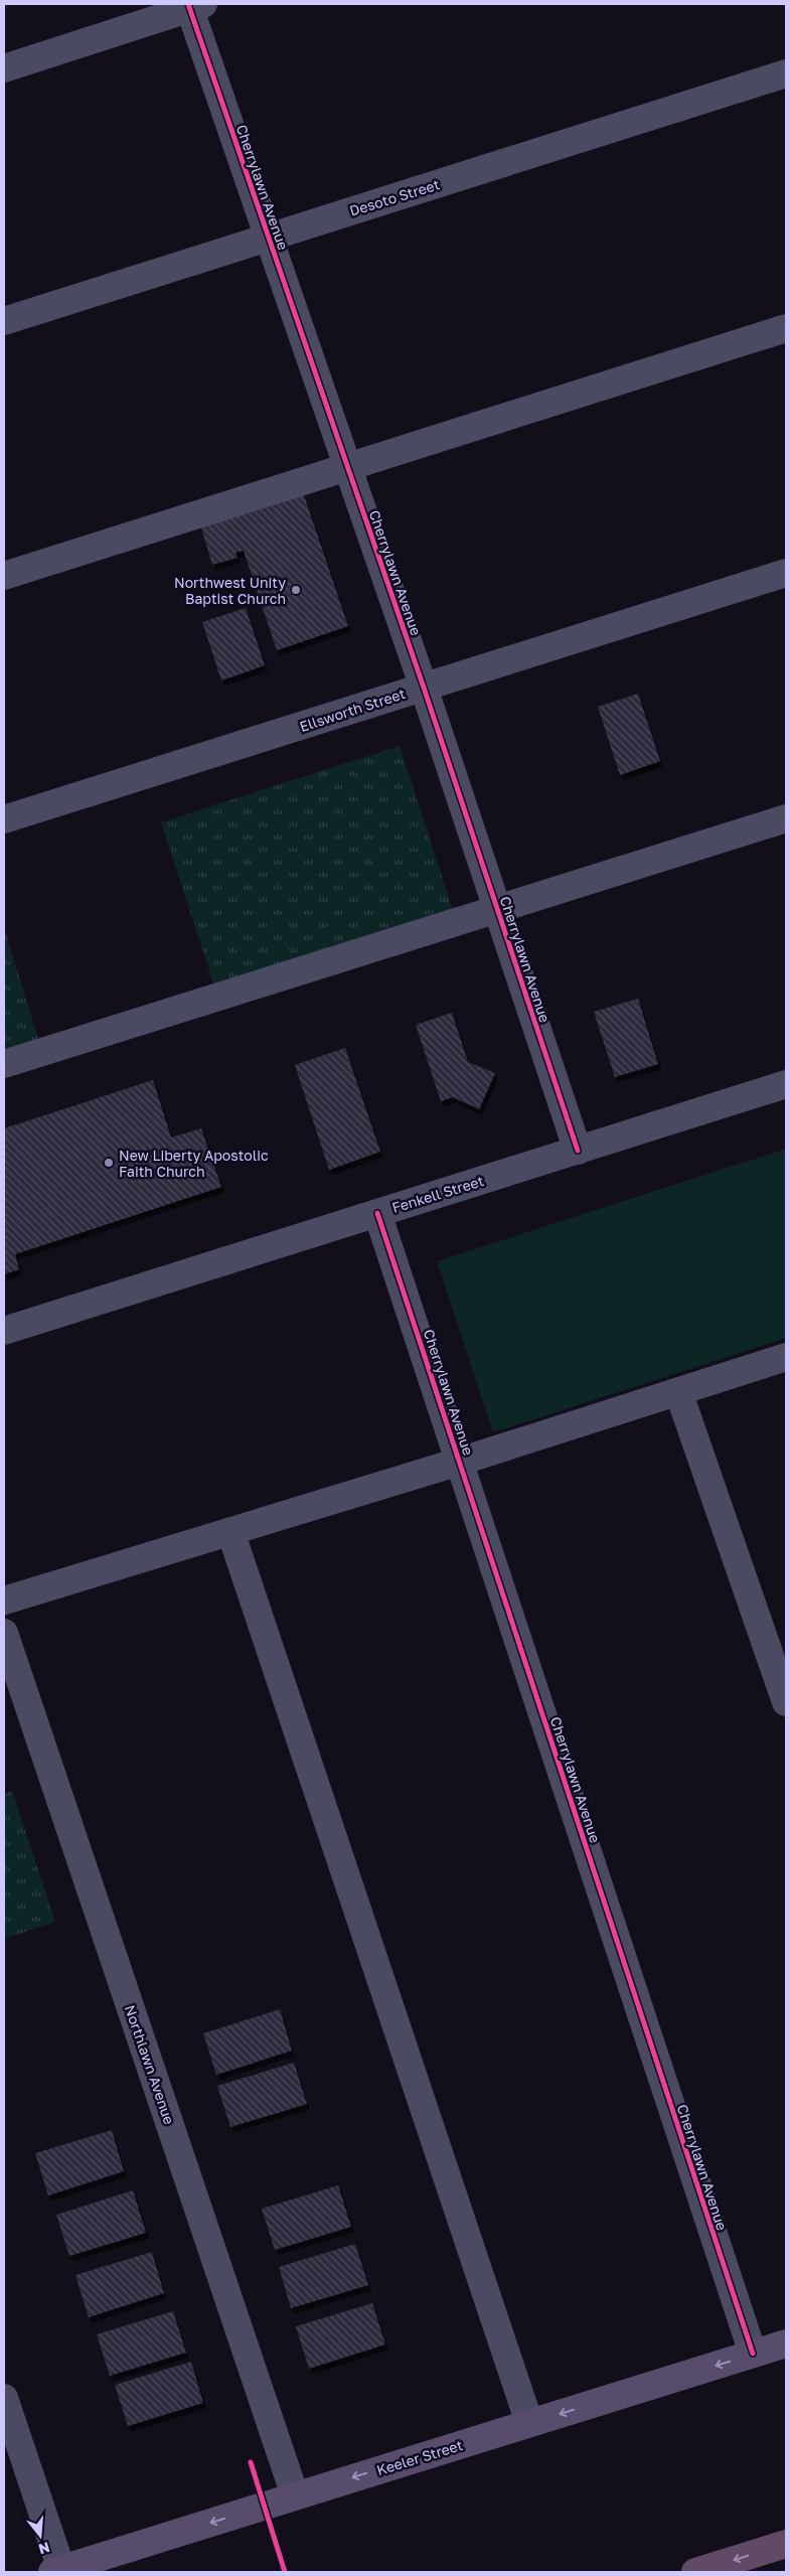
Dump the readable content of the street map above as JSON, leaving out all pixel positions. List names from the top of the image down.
{
  "streets": {
    "main road": ["Keeler Street"],
    "street": [
      "Cherrylawn Avenue",
      "Desoto Street",
      "Ellsworth Street",
      "Fenkell Street",
      "Northlawn Avenue"
    ]
  },
  "crossings": [
    ["Cherrylawn Avenue", "Desoto Street"],
    ["Cherrylawn Avenue", "Ellsworth Street"],
    ["Cherrylawn Avenue", "Fenkell Street"],
    ["Cherrylawn Avenue", "Keeler Street"],
    ["Northlawn Avenue", "Keeler Street"]
  ],
  "one_way": ["Keeler Street"],
  "places": ["Northwest Unity Baptist Church", "New Liberty Apostolic Faith Church"],
  "north": "bottom"
}
